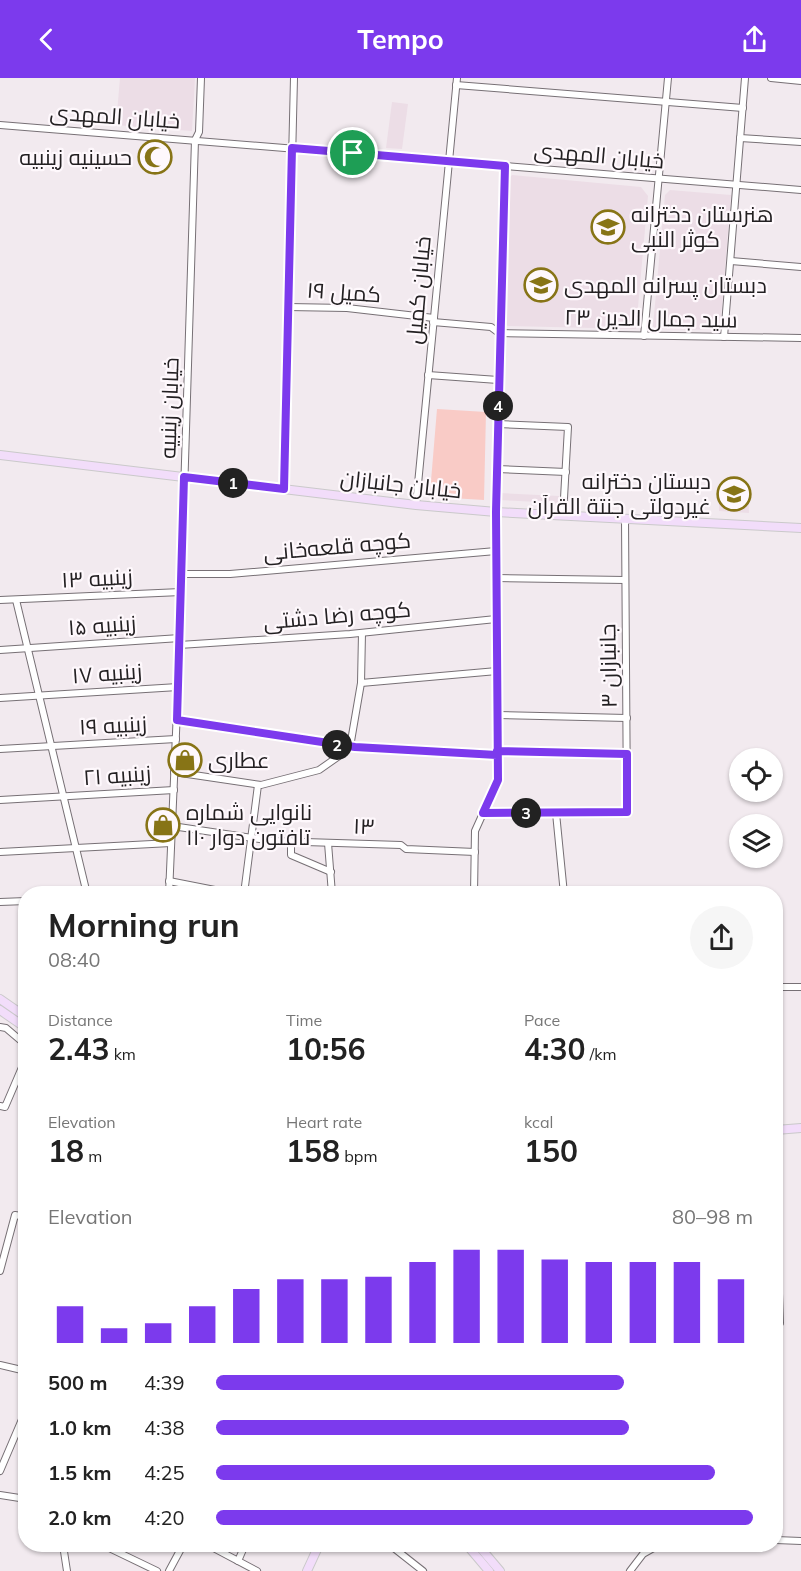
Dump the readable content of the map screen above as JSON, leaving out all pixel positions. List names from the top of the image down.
{
  "streets": {
    "main road": ["خیابان جانبازان"],
    "street": [
      "خیابان المهدی",
      "خیابان کمیل",
      "کمیل ۱۹",
      "سید جمال الدین ۲۳",
      "خیابان زینبیه",
      "کوچه قلعه‌خانی",
      "زینبیه ۱۳",
      "کوچه رضا دشتی",
      "زینبیه ۱۵",
      "جانبازان ۳",
      "زینبیه ۱۷",
      "زینبیه ۱۹",
      "زینبیه ۲۱",
      "۱۳"
    ]
  },
  "crossings": [
    ["خیابان المهدی", "خیابان کمیل"],
    ["خیابان المهدی", "خیابان زینبیه"],
    ["خیابان کمیل", "کمیل ۱۹"],
    ["خیابان کمیل", "خیابان جانبازان"],
    ["کمیل ۱۹", "سید جمال الدین ۲۳"],
    ["خیابان زینبیه", "خیابان جانبازان"],
    ["خیابان زینبیه", "کوچه قلعه‌خانی"],
    ["خیابان زینبیه", "زینبیه ۱۳"],
    ["خیابان زینبیه", "کوچه رضا دشتی"],
    ["خیابان زینبیه", "زینبیه ۱۵"],
    ["خیابان زینبیه", "زینبیه ۱۷"],
    ["خیابان زینبیه", "زینبیه ۱۹"],
    ["خیابان زینبیه", "زینبیه ۲۱"],
    ["خیابان زینبیه", "۱۳"],
    ["خیابان جانبازان", "جانبازان ۳"],
    ["کوچه رضا دشتی", "زینبیه ۱۵"]
  ],
  "places": {
    "mosque": ["حسینیه زینبیه"],
    "school or university": ["هنرستان دخترانه کوثر النبی", "دبستان پسرانه المهدی", "دبستان دخترانه غیردولتی جنتة القرآن"],
    "shop": ["عطاری", "نانوایی شماره ۱۱۰ تافتون دوار"]
  },
  "page": {
    "header": "Tempo",
    "pins": [
      "4",
      "1",
      "2",
      "3"
    ],
    "heading": ["Morning run", "08:40"],
    "stats": [
      ["Distance", "2.43 km"],
      ["Time", "10:56"],
      ["Pace", "4:30 /km"],
      ["Elevation", "18 m"],
      ["Heart rate", "158 bpm"],
      ["kcal", "150"]
    ],
    "chart": ["Elevation", "80–98 m"],
    "list": [
      {
        "name": "500 m",
        "note": "4:39"
      },
      {
        "name": "1.0 km",
        "note": "4:38"
      },
      {
        "name": "1.5 km",
        "note": "4:25"
      },
      {
        "name": "2.0 km",
        "note": "4:20"
      }
    ]
  }
}
